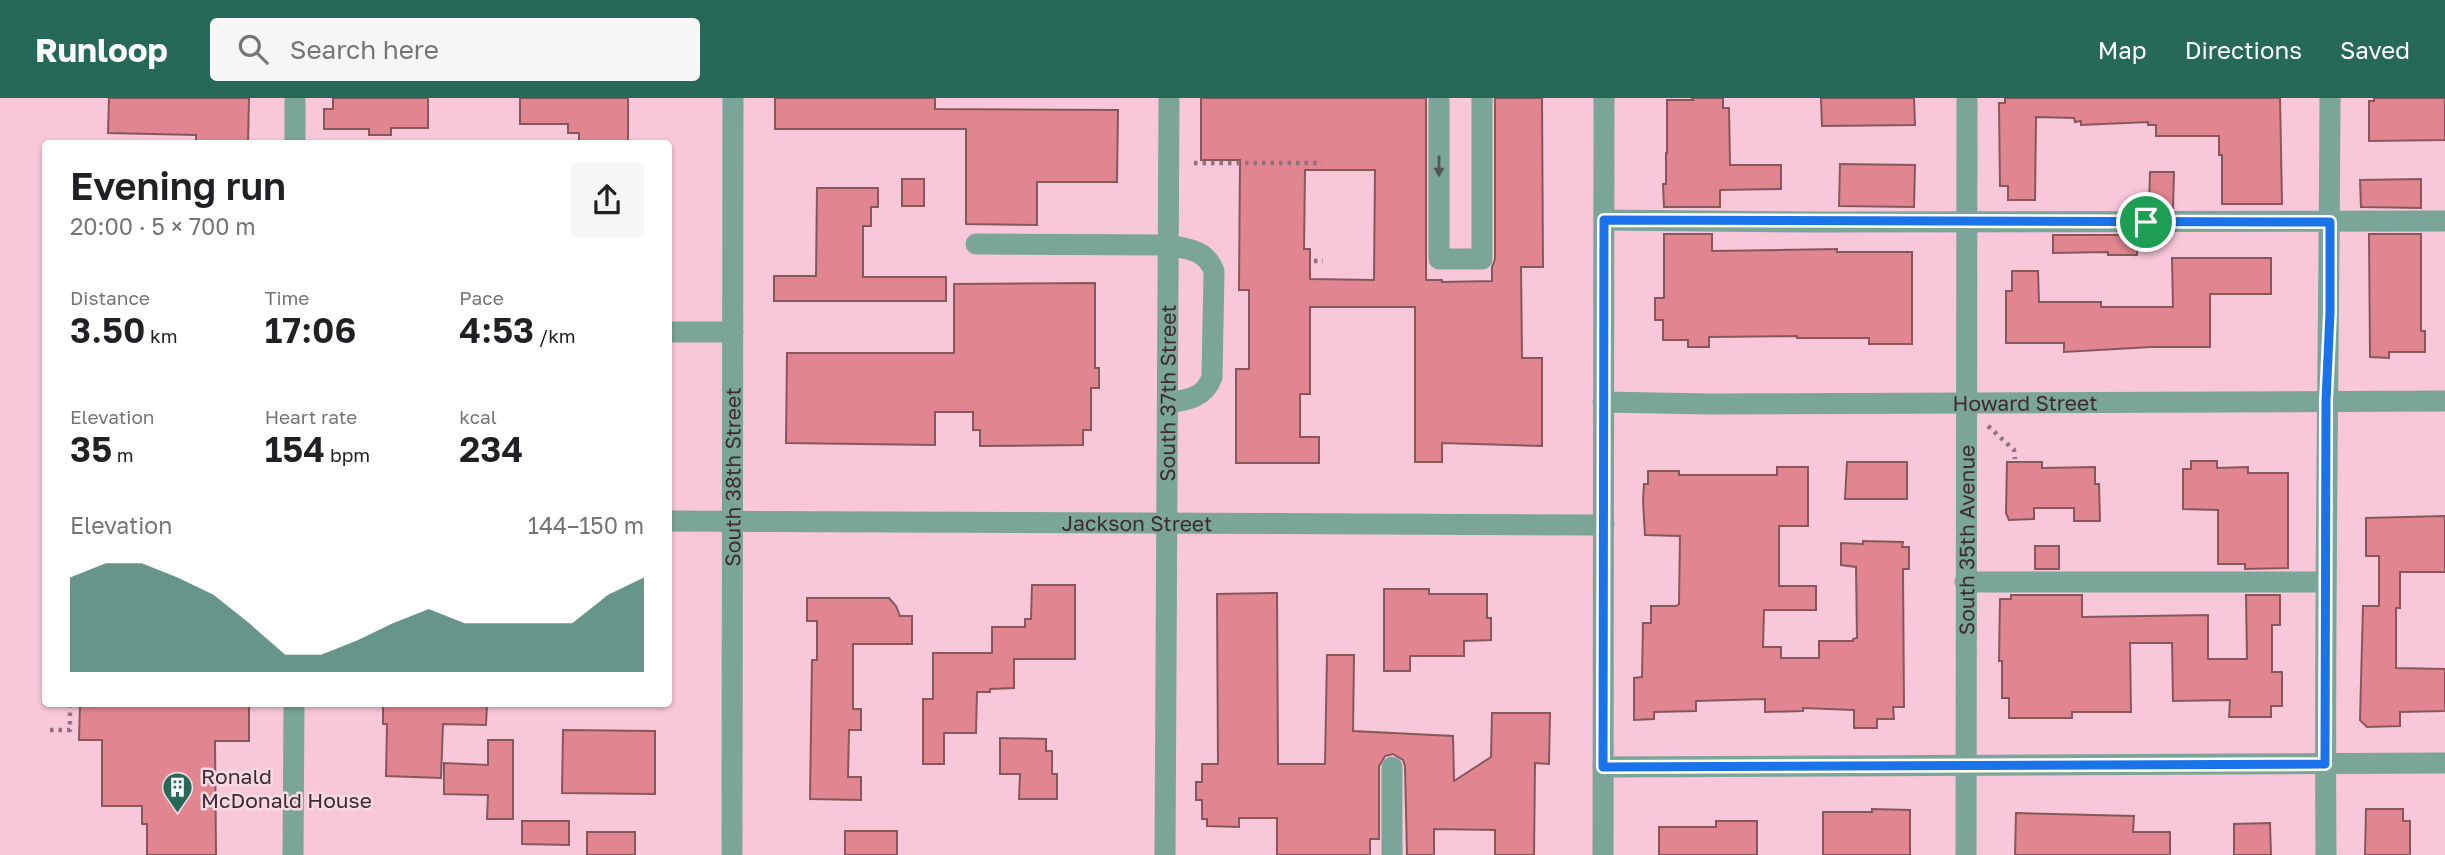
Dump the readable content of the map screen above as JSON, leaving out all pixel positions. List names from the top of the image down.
{
  "streets": {
    "street": [
      "South 37th Street",
      "Howard Street",
      "South 38th Street",
      "Jackson Street",
      "South 35th Avenue"
    ]
  },
  "crossings": [
    ["South 37th Street", "Jackson Street"],
    ["Howard Street", "South 35th Avenue"],
    ["South 38th Street", "Jackson Street"]
  ],
  "places": {
    "building": ["Ronald McDonald House"]
  },
  "page": {
    "header": "Runloop",
    "search": "Search here",
    "nav": ["Map", "Directions", "Saved"],
    "heading": ["Evening run", "20:00 · 5 × 700 m"],
    "stats": [
      ["Distance", "3.50 km"],
      ["Time", "17:06"],
      ["Pace", "4:53 /km"],
      ["Elevation", "35 m"],
      ["Heart rate", "154 bpm"],
      ["kcal", "234"]
    ],
    "chart": ["Elevation", "144–150 m"]
  }
}
